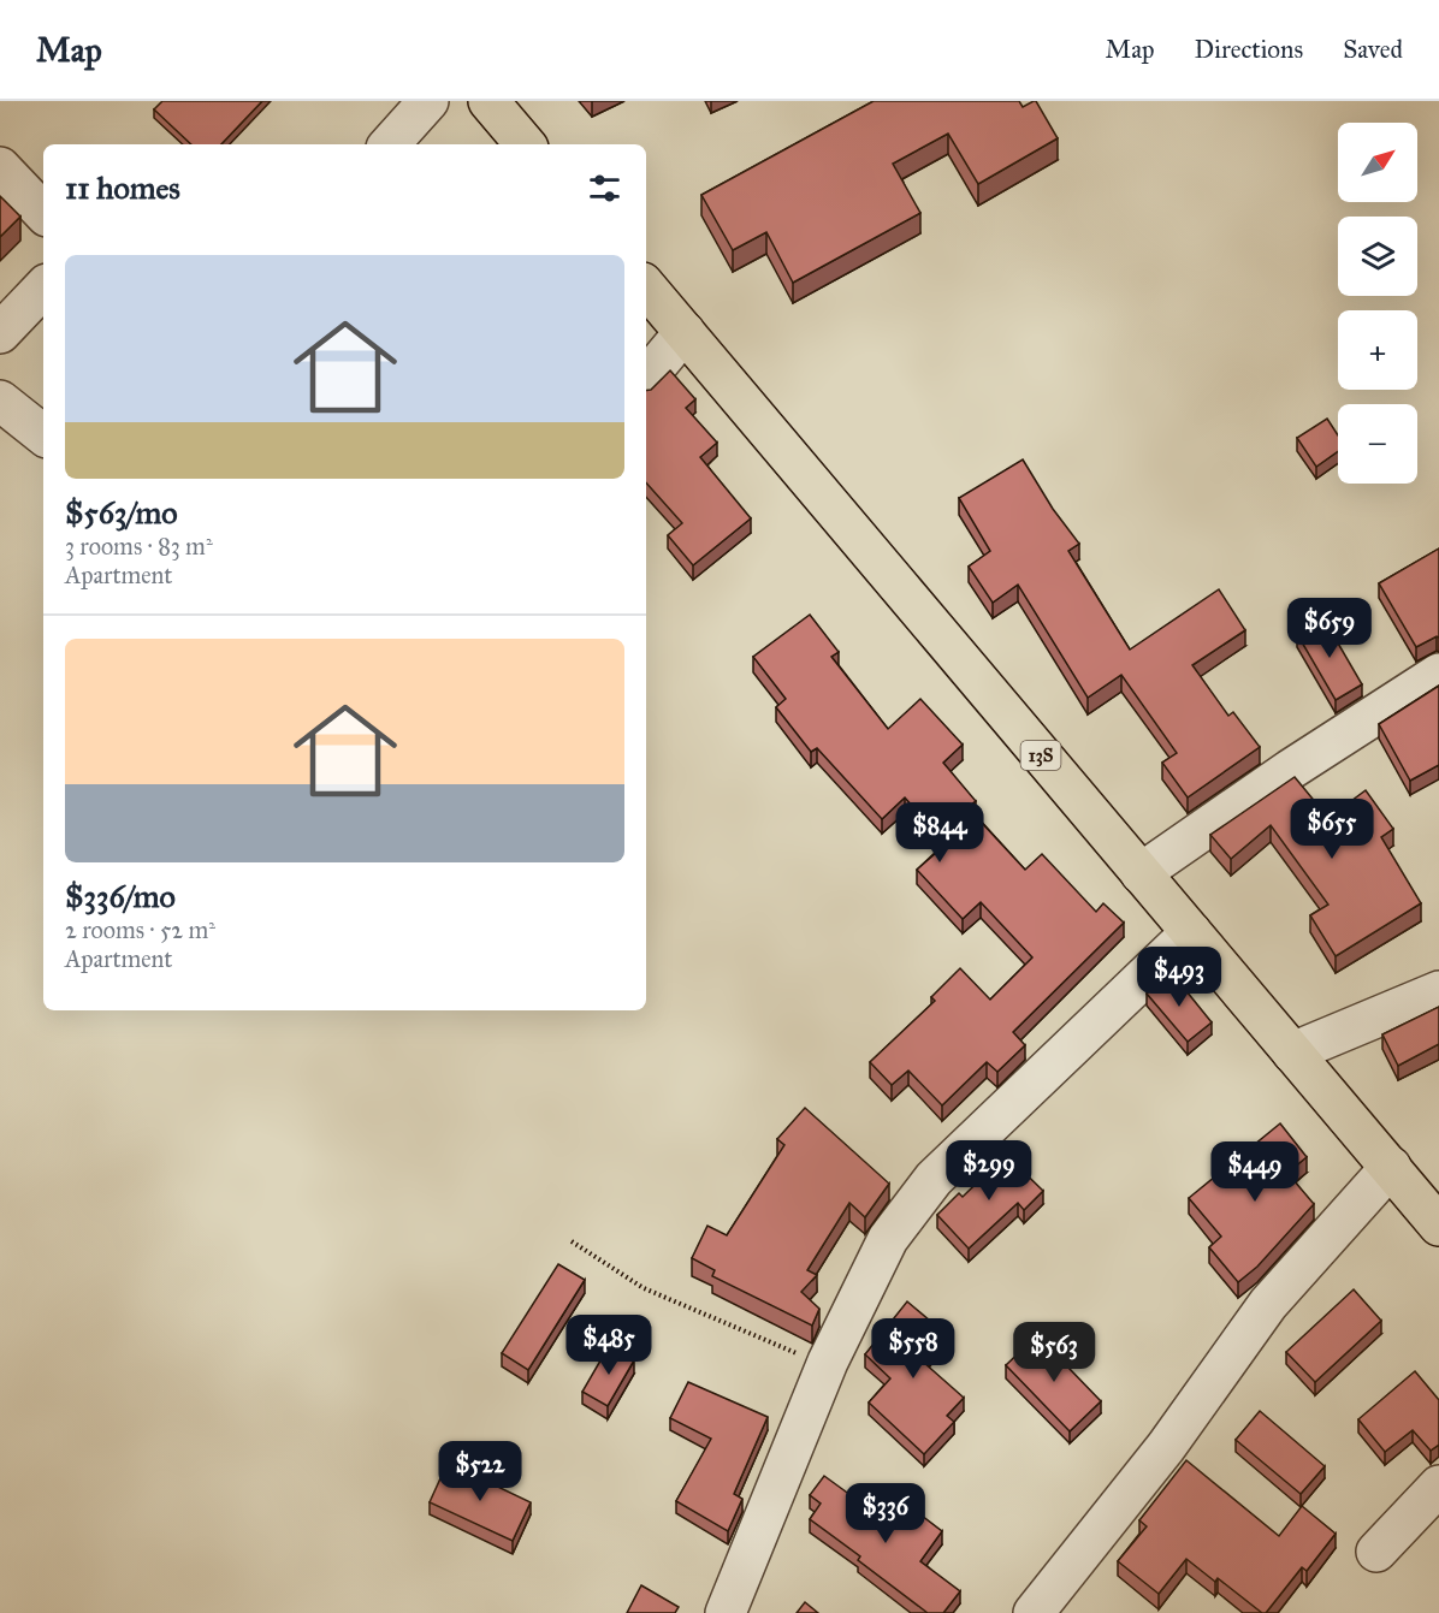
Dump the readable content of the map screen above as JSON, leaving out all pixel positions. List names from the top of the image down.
{
  "streets": {
    "highway": ["13S"]
  },
  "north": "top right",
  "page": {
    "header": "Map",
    "nav": ["Map", "Directions", "Saved"],
    "map_buttons": ["+", "−"],
    "heading": "11 homes",
    "list": [
      {
        "name": "$563/mo",
        "note": "3 rooms · 83 m² · Apartment"
      },
      {
        "name": "$336/mo",
        "note": "2 rooms · 52 m² · Apartment"
      }
    ],
    "price": [
      "$659",
      "$655",
      "$844",
      "$493",
      "$299",
      "$449",
      "$485",
      "$558",
      "$563",
      "$522",
      "$336"
    ]
  }
}
